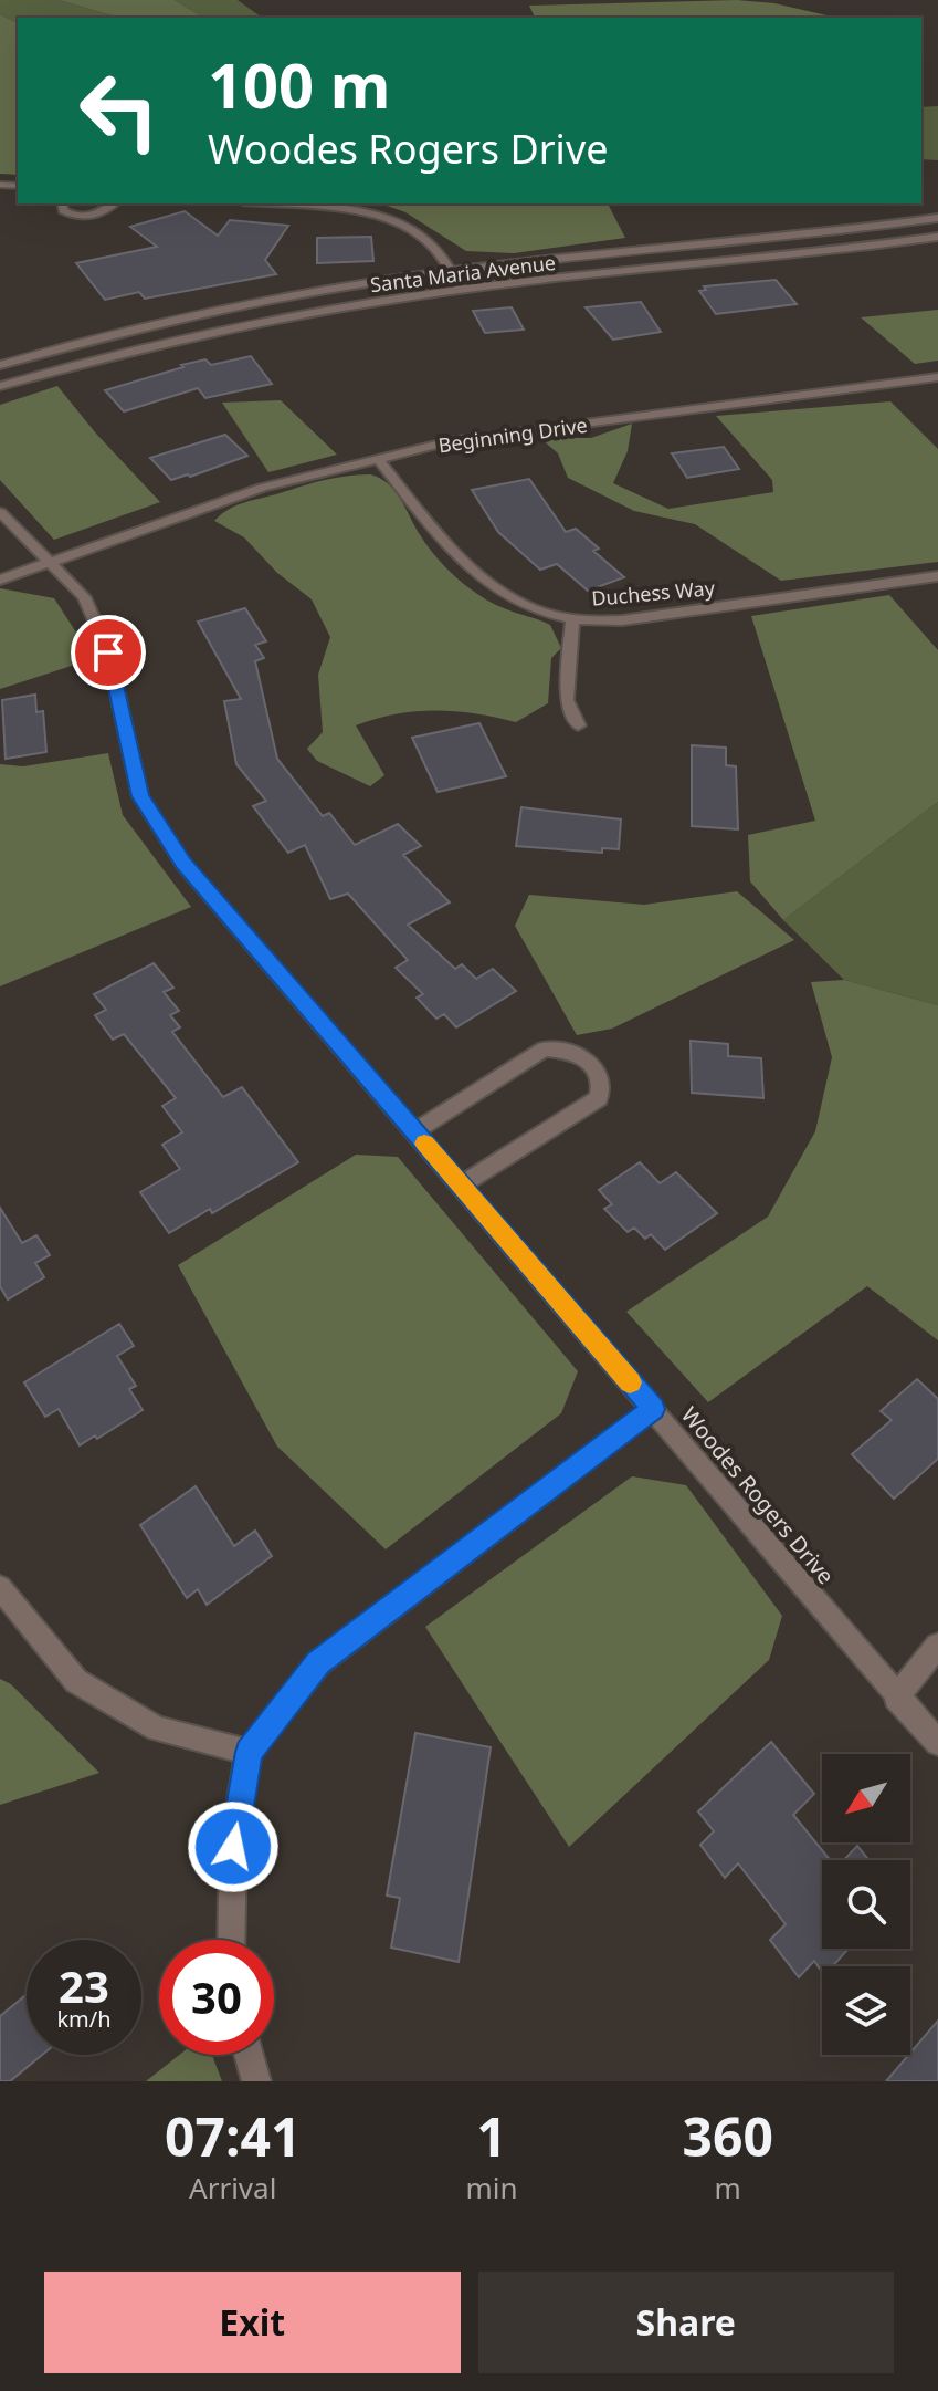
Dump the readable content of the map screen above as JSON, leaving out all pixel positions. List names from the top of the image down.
{
  "streets": {
    "street": [
      "Santa Maria Avenue",
      "Beginning Drive",
      "Duchess Way",
      "Woodes Rogers Drive"
    ]
  },
  "crossings": [
    ["Beginning Drive", "Duchess Way"],
    ["Beginning Drive", "Woodes Rogers Drive"]
  ],
  "north": "bottom left",
  "page": {
    "turn": ["100 m", "Woodes Rogers Drive"],
    "speed": "23 km/h",
    "limit": "30",
    "eta": [
      "07:41",
      "Arrival",
      "1",
      "min",
      "360",
      "m"
    ],
    "buttons": ["Exit", "Share"]
  }
}
